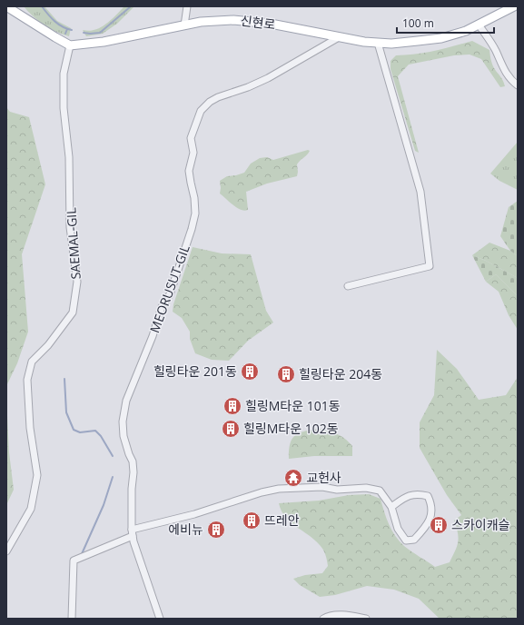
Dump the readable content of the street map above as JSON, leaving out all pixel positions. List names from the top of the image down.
{
  "streets": {
    "main road": ["신현로"],
    "street": ["SAEMAL-GIL", "MEORUSUT-GIL"]
  },
  "crossings": [
    ["신현로", "SAEMAL-GIL"],
    ["신현로", "MEORUSUT-GIL"]
  ],
  "places": {
    "building": [
      "힐링타운 201동",
      "힐링타운 204동",
      "힐링M타운 101동",
      "힐링M타운 102동",
      "뜨레안",
      "스카이캐슬",
      "에비뉴"
    ],
    "temple": ["교헌사"]
  },
  "scale_bar": "100 m"
}
